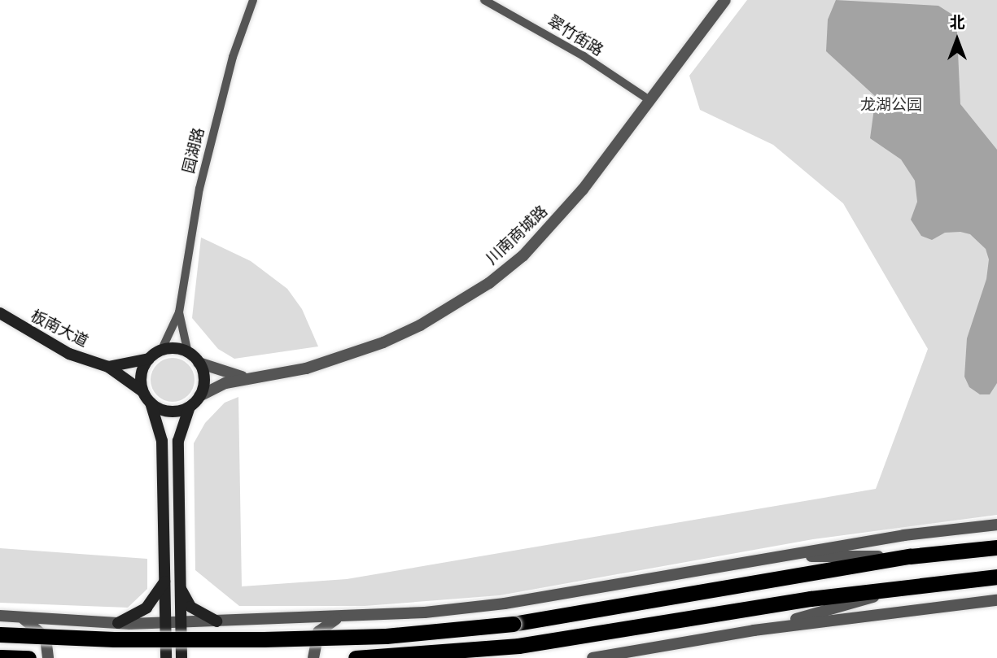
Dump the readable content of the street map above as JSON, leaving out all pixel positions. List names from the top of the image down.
{
  "streets": {
    "main road": ["板南大道"],
    "street": ["翠竹街路", "园湖路", "川南商城路"]
  },
  "crossings": [
    ["翠竹街路", "川南商城路"]
  ],
  "parks": ["龙湖公园"],
  "north": "top"
}
